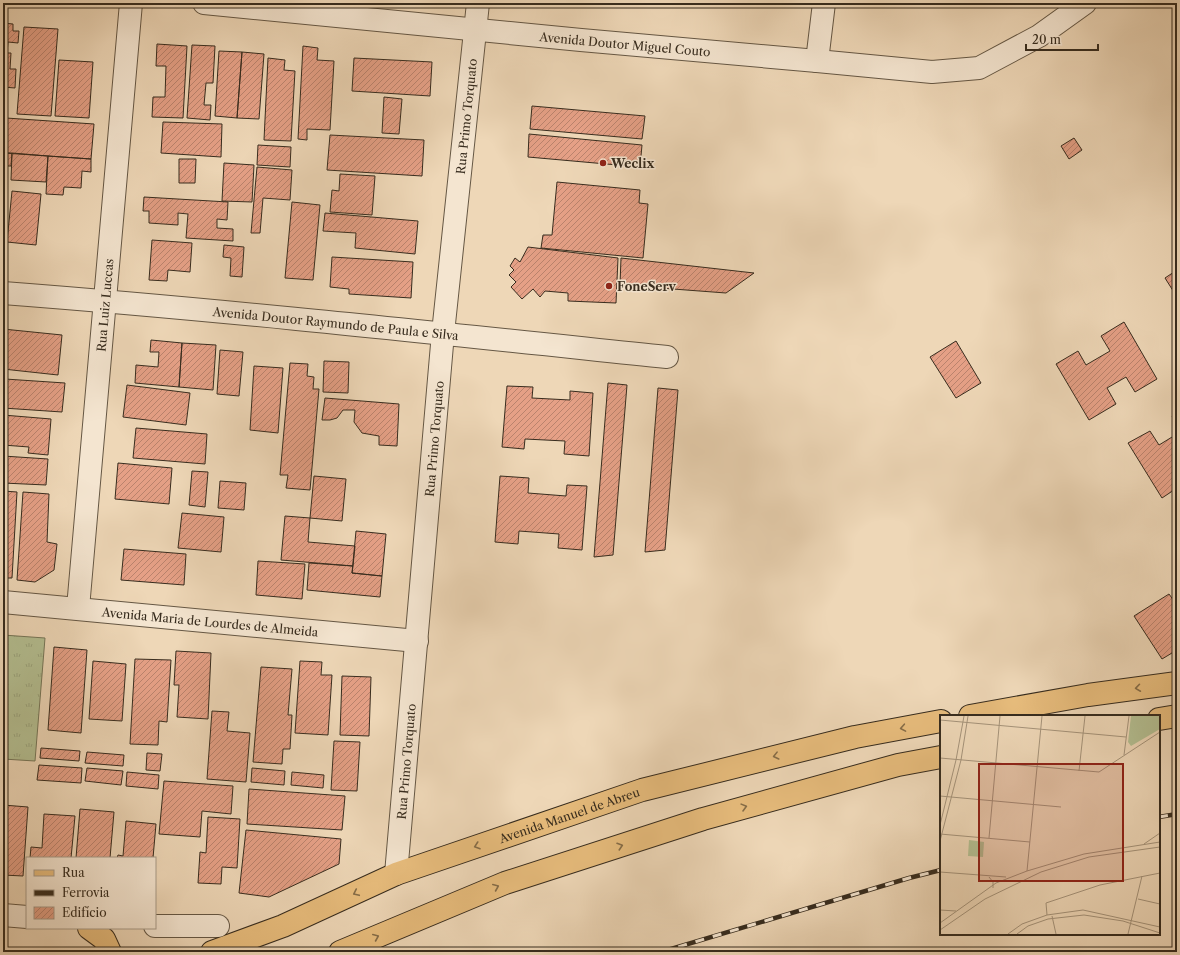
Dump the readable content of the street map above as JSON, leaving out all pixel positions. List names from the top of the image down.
{
  "streets": {
    "main road": ["Avenida Manuel de Abreu"],
    "street": [
      "Avenida Doutor Miguel Couto",
      "Rua Primo Torquato",
      "Rua Luiz Luccas",
      "Avenida Doutor Raymundo de Paula e Silva",
      "Avenida Maria de Lourdes de Almeida"
    ]
  },
  "crossings": [
    ["Avenida Doutor Miguel Couto", "Rua Primo Torquato"],
    ["Rua Primo Torquato", "Avenida Doutor Raymundo de Paula e Silva"],
    ["Rua Primo Torquato", "Avenida Maria de Lourdes de Almeida"],
    ["Rua Primo Torquato", "Avenida Manuel de Abreu"],
    ["Rua Luiz Luccas", "Avenida Doutor Raymundo de Paula e Silva"],
    ["Rua Luiz Luccas", "Avenida Maria de Lourdes de Almeida"]
  ],
  "places": ["Weclix", "FoneServ"],
  "legend": ["Rua", "Ferrovia", "Edifício"],
  "scale_bar": "20 m"
}
